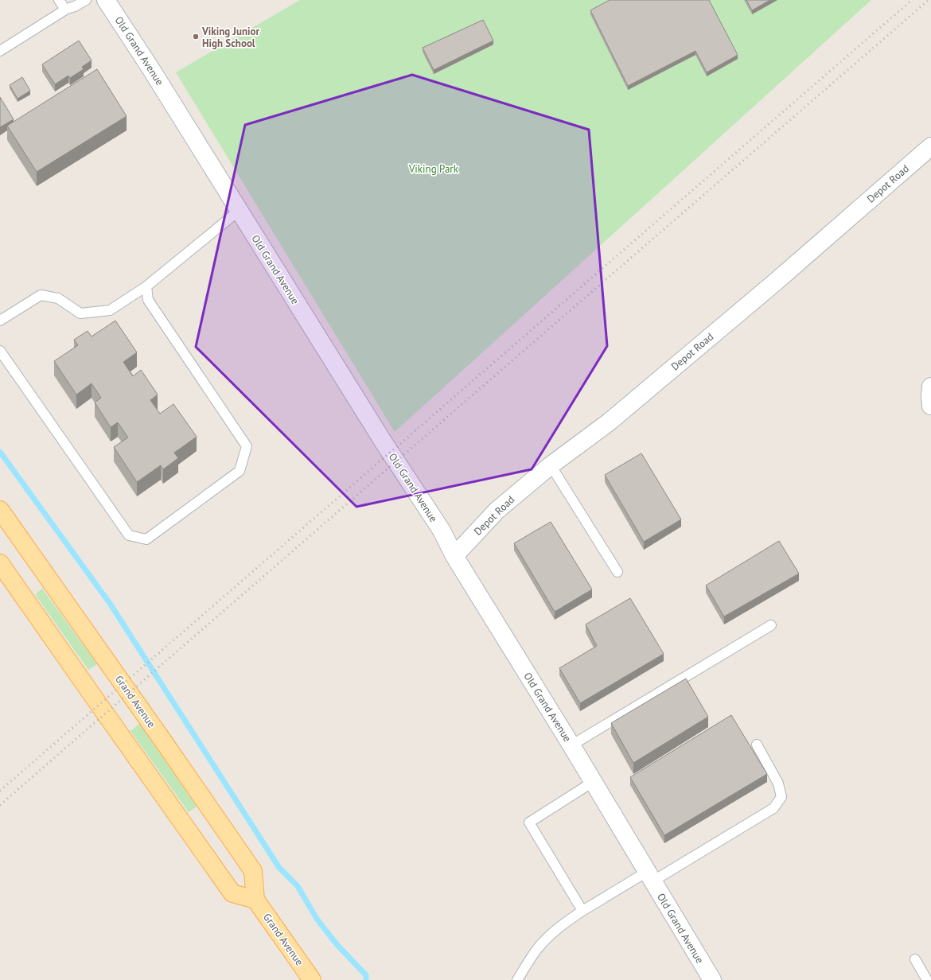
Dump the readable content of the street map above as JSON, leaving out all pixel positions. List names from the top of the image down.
{
  "streets": {
    "main road": ["Grand Avenue"],
    "street": ["Old Grand Avenue", "Depot Road"]
  },
  "crossings": [
    ["Old Grand Avenue", "Depot Road"]
  ],
  "parks": ["Viking Park"],
  "places": ["Viking Junior High School"]
}
